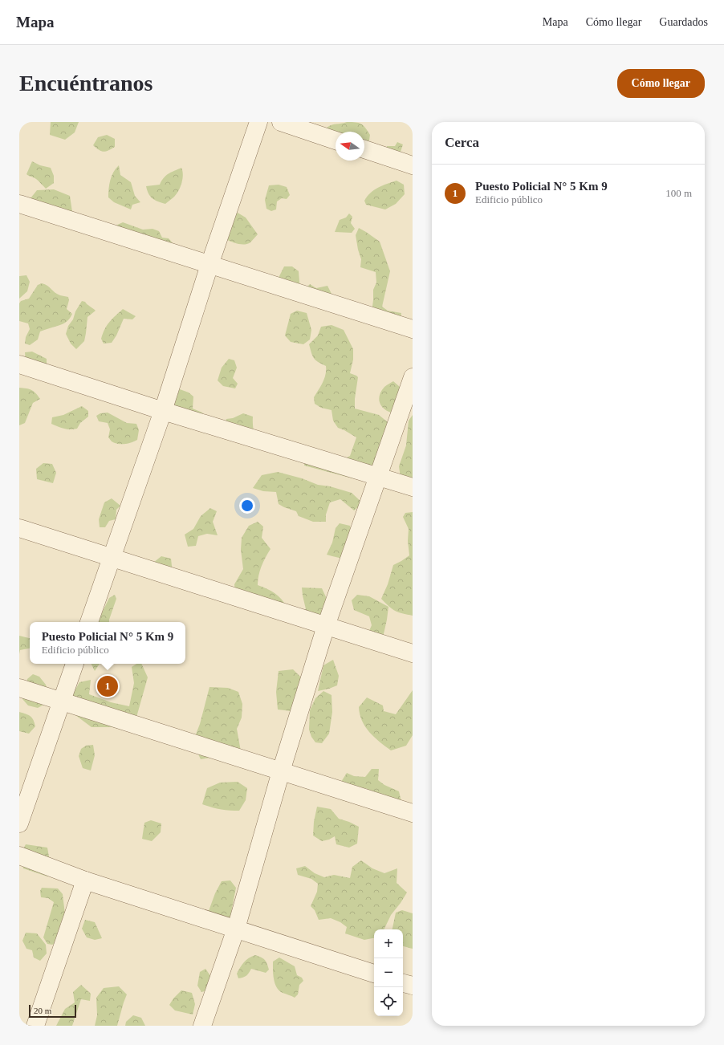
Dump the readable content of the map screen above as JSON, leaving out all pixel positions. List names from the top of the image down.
{
  "scale_bar": "20 m",
  "north": "left",
  "page": {
    "header": "Mapa",
    "nav": ["Mapa", "Cómo llegar", "Guardados"],
    "buttons": "Cómo llegar",
    "title": "Encuéntranos",
    "heading": "Cerca",
    "list": [
      {
        "mark": "1",
        "name": "Puesto Policial N° 5 Km 9",
        "note": "Edificio público",
        "value": "100 m"
      }
    ],
    "popup": ["Puesto Policial N° 5 Km 9", "Edificio público"],
    "pins": "1",
    "map_buttons": ["+", "−"],
    "scale": "20 m"
  }
}
